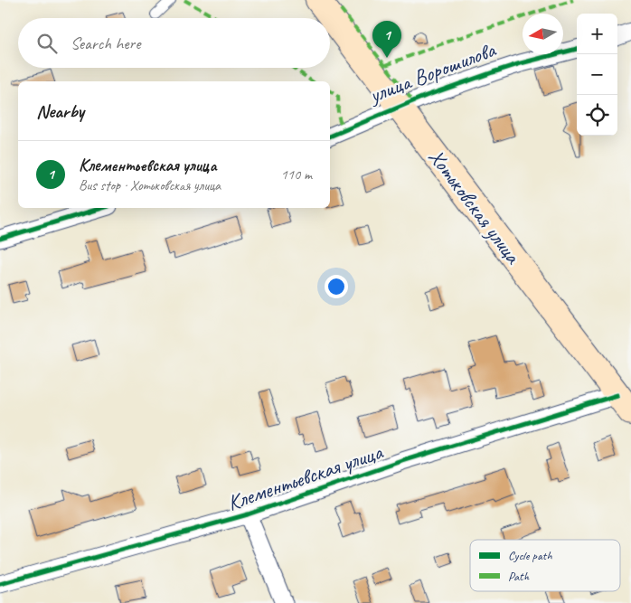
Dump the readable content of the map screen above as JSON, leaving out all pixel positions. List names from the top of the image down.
{
  "streets": {
    "main road": ["Хотьковская улица"],
    "street": ["улица Ворошилова", "Клементьевская улица"]
  },
  "crossings": [
    ["улица Ворошилова", "Хотьковская улица"],
    ["Хотьковская улица", "Клементьевская улица"]
  ],
  "legend": ["Cycle path", "Path"],
  "north": "left",
  "page": {
    "map_buttons": ["+", "−"],
    "search": "Search here",
    "pins": "1",
    "heading": "Nearby",
    "list": [
      {
        "mark": "1",
        "name": "Клементьевская улица",
        "note": "Bus stop · Хотьковская улица",
        "value": "110 m"
      }
    ]
  }
}
